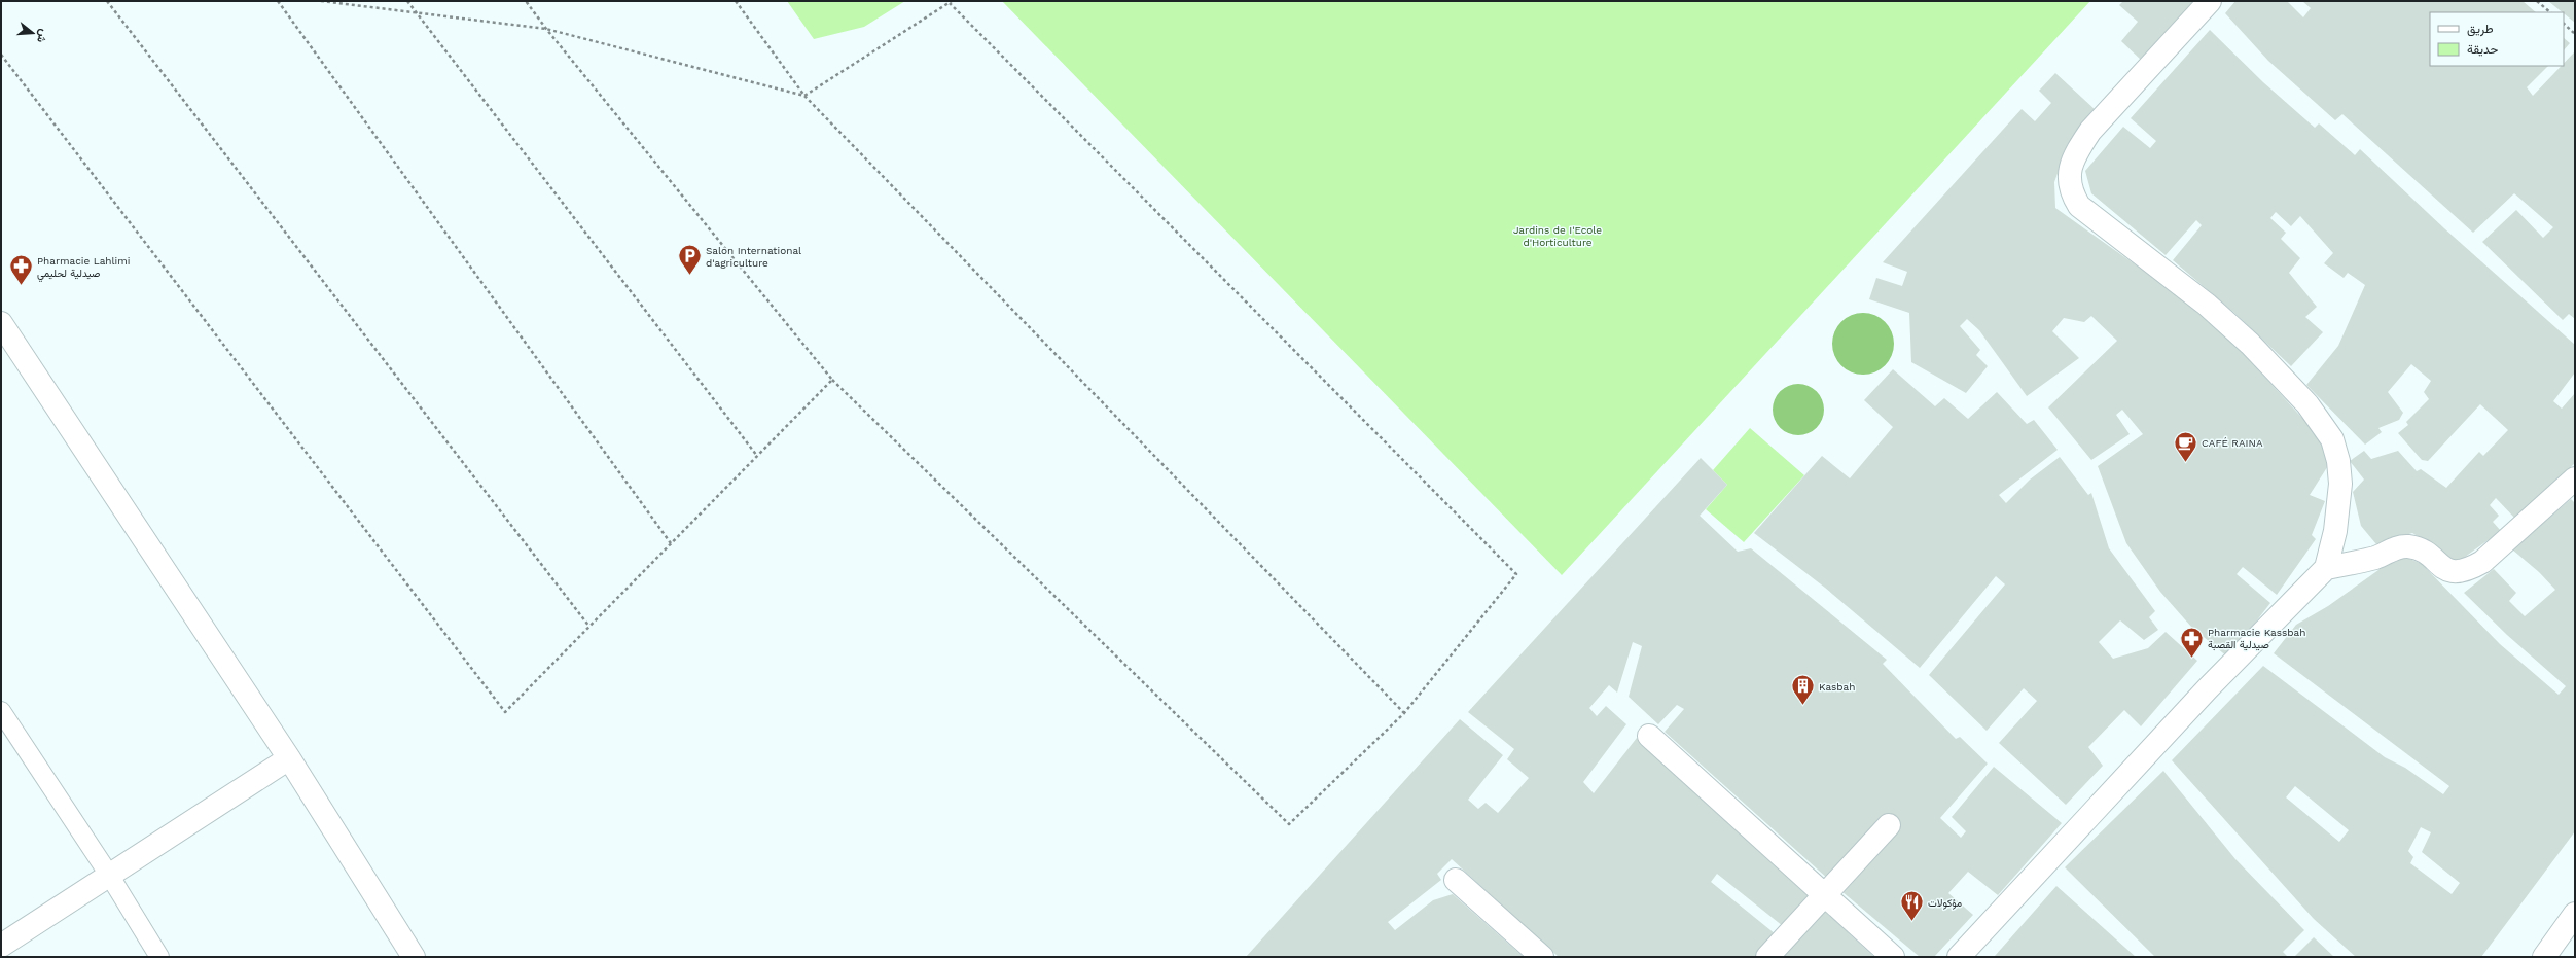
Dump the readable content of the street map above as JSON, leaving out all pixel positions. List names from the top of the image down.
{
  "parks": ["Jardins de I'Ecole d'Horticulture"],
  "places": {
    "parking": ["Salon International d'agriculture"],
    "pharmacy": ["Pharmacie Lahlimi صيدلية لحليمي", "Pharmacie Kassbah صيدلية القصبة"],
    "cafe": ["CAFÉ RAINA"],
    "building": ["Kasbah"],
    "restaurant": ["مؤكولات"]
  },
  "legend": ["طريق", "حديقة"],
  "north": "right"
}
